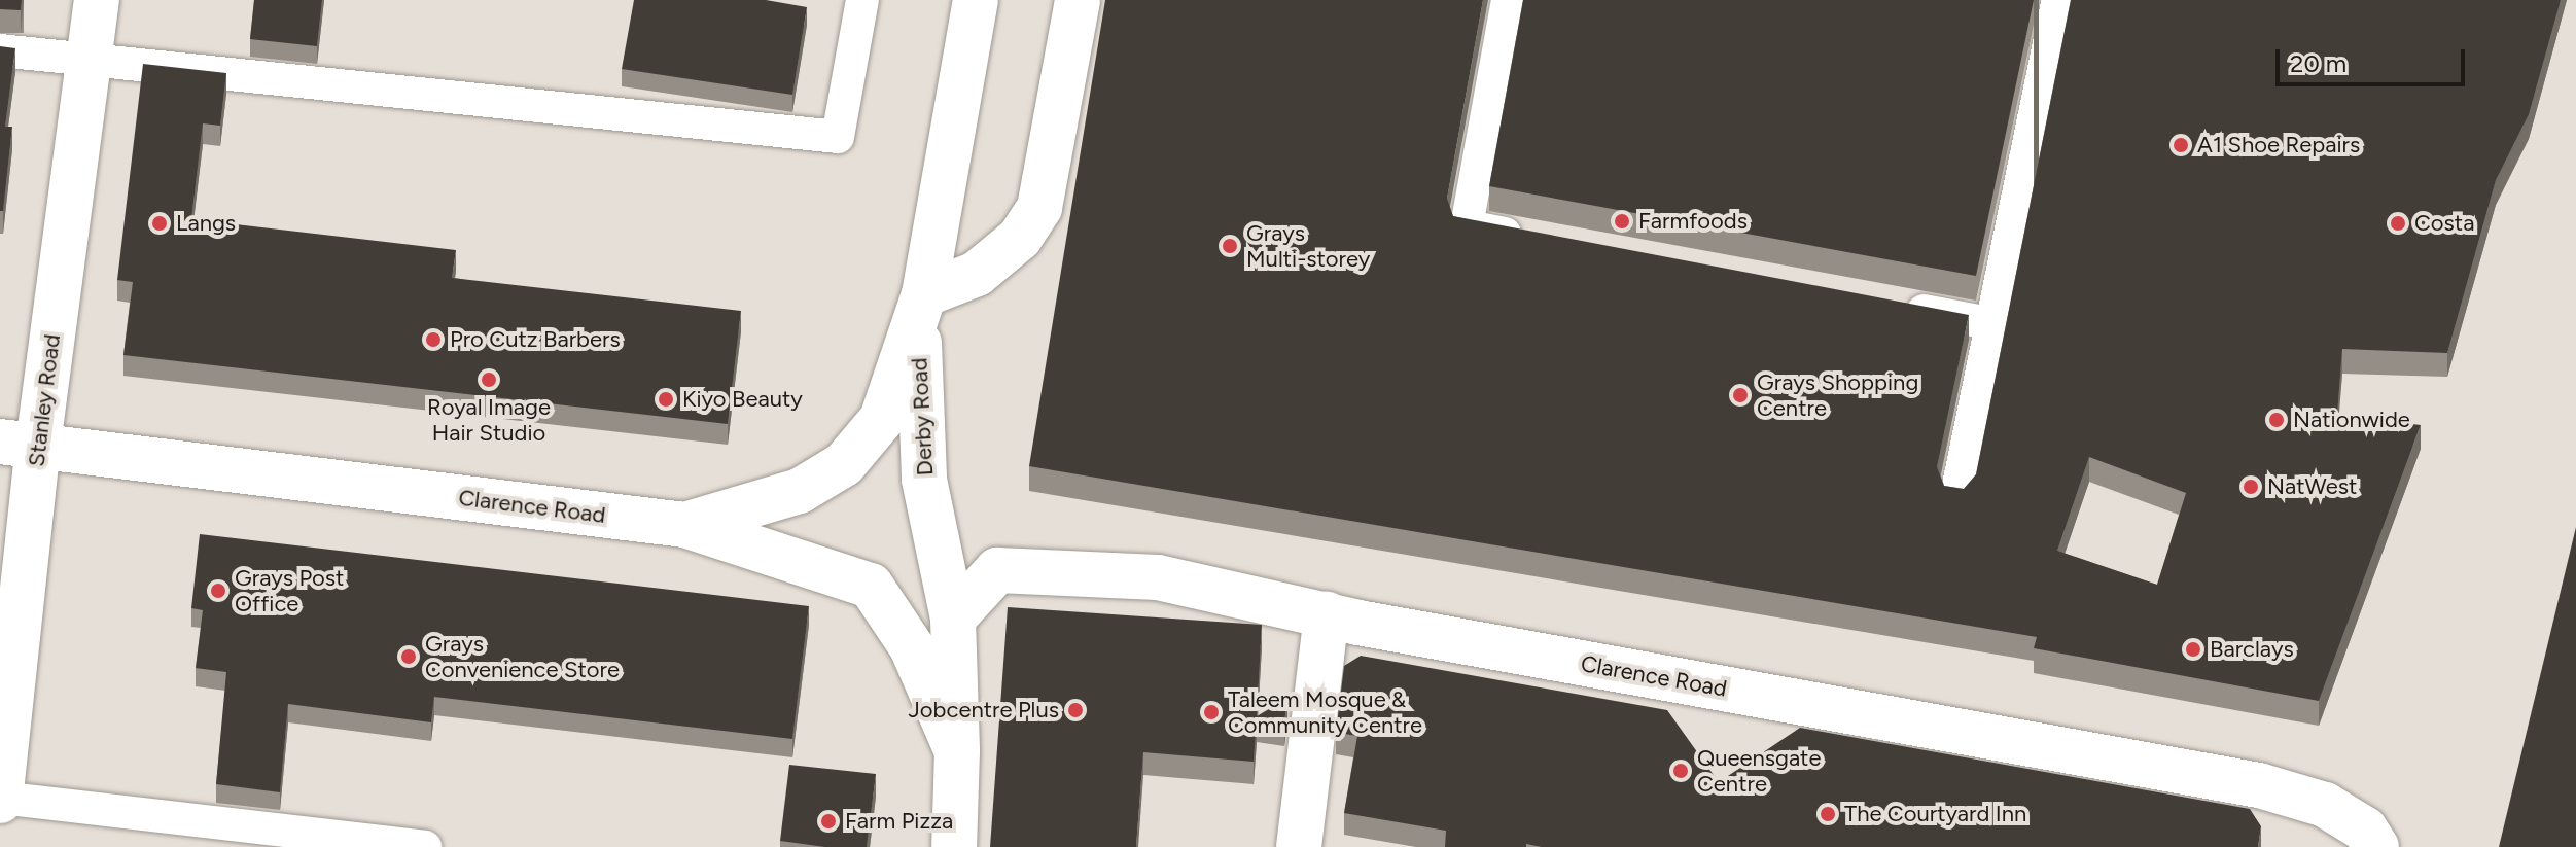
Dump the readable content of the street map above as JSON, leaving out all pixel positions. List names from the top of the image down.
{
  "streets": {
    "main road": ["Stanley Road", "Derby Road", "Clarence Road"]
  },
  "crossings": [
    ["Stanley Road", "Clarence Road"],
    ["Derby Road", "Clarence Road"]
  ],
  "places": [
    "A1 Shoe Repairs",
    "Farmfoods",
    "Langs",
    "Costa",
    "Grays Multi-storey",
    "Pro Cutz Barbers",
    "Royal Image Hair Studio",
    "Grays Shopping Centre",
    "Kiyo Beauty",
    "Nationwide",
    "NatWest",
    "Grays Post Office",
    "Barclays",
    "Grays Convenience Store",
    "Jobcentre Plus",
    "Taleem Mosque & Community Centre",
    "Queensgate Centre",
    "The Courtyard Inn",
    "Farm Pizza"
  ],
  "scale_bar": "20 m"
}
